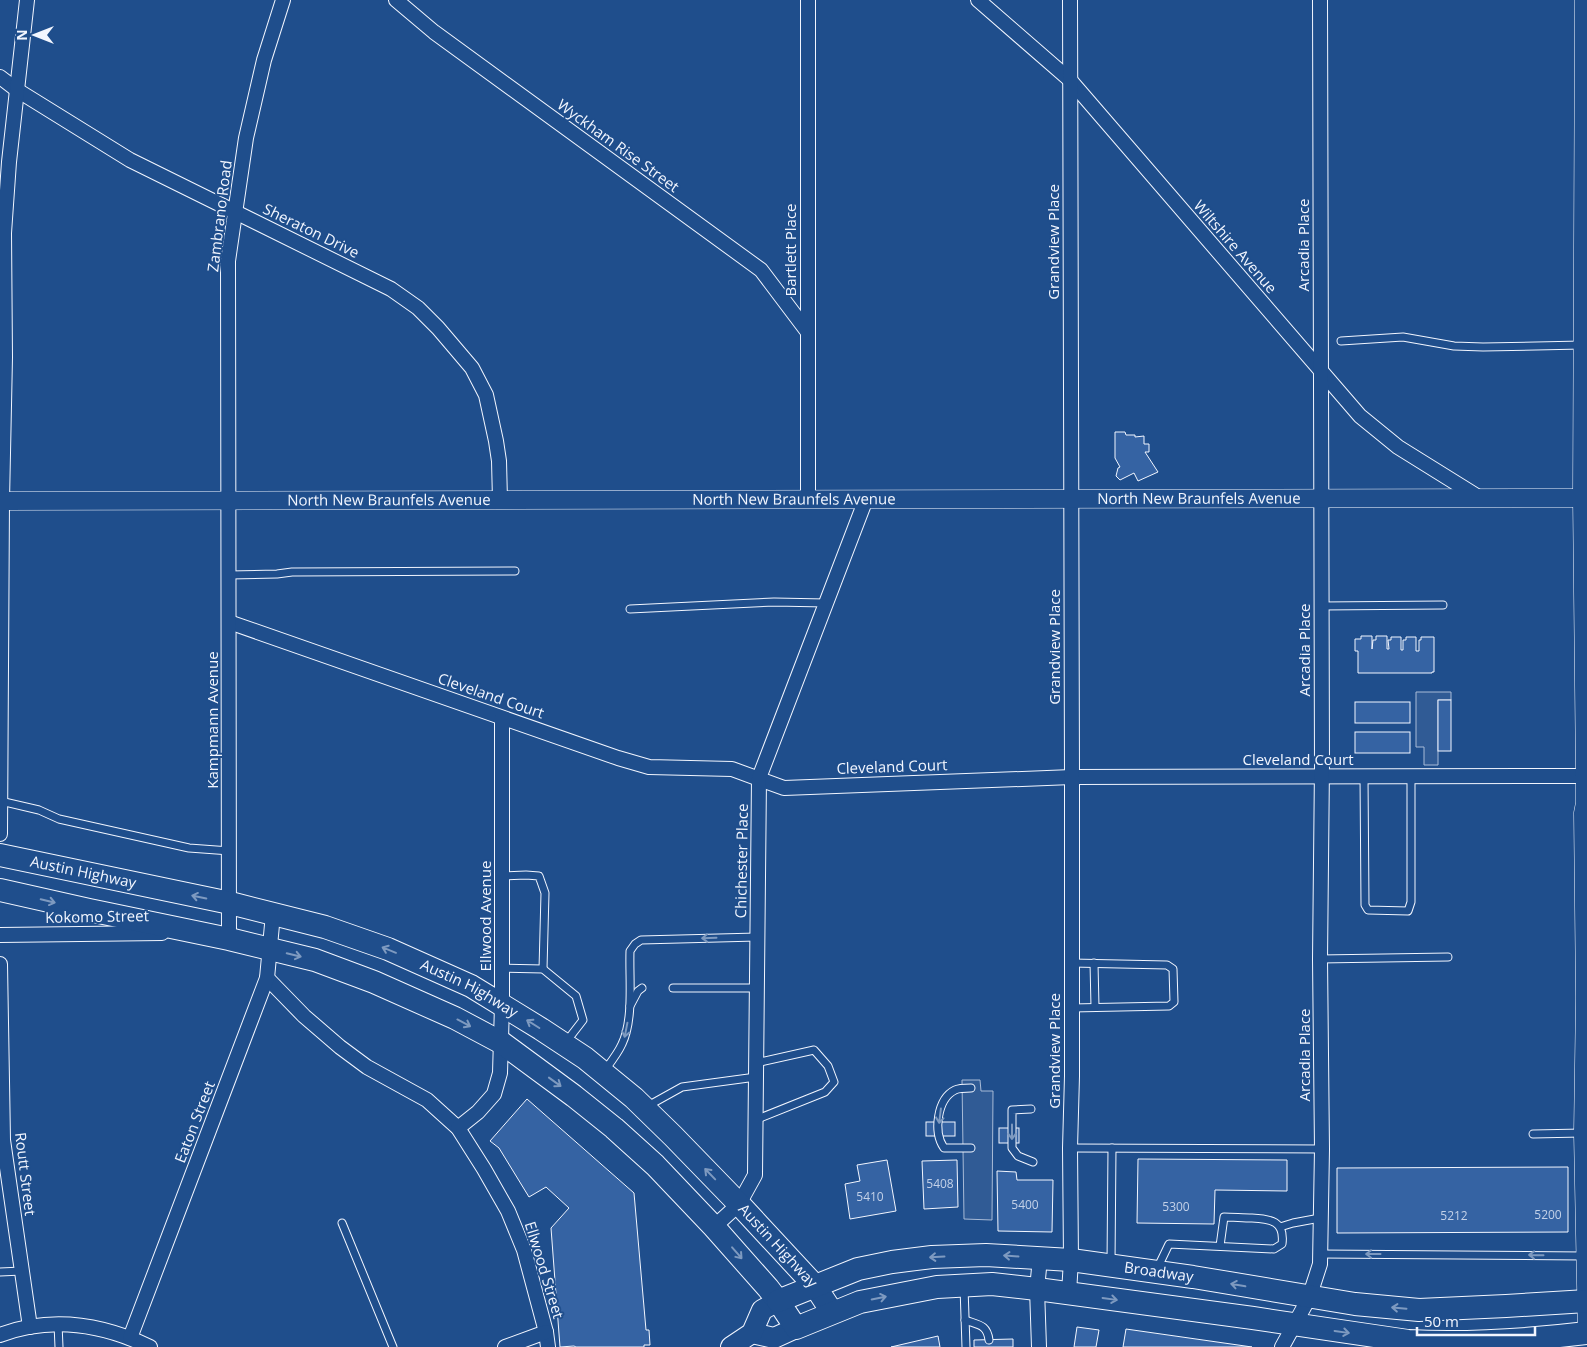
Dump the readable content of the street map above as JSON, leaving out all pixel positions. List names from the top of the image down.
{
  "streets": {
    "main road": ["Austin Highway", "Broadway"],
    "street": [
      "Wyckham Rise Street",
      "Zambrano Road",
      "Sheraton Drive",
      "Grandview Place",
      "Arcadia Place",
      "Wiltshire Avenue",
      "Bartlett Place",
      "North New Braunfels Avenue",
      "Cleveland Court",
      "Kampmann Avenue",
      "Chichester Place",
      "Ellwood Avenue",
      "Kokomo Street",
      "Eaton Street",
      "Routt Street",
      "Ellwood Street"
    ]
  },
  "crossings": [
    ["Wyckham Rise Street", "Bartlett Place"],
    ["Zambrano Road", "Sheraton Drive"],
    ["Zambrano Road", "North New Braunfels Avenue"],
    ["Zambrano Road", "Kampmann Avenue"],
    ["Sheraton Drive", "North New Braunfels Avenue"],
    ["Grandview Place", "Wiltshire Avenue"],
    ["Grandview Place", "North New Braunfels Avenue"],
    ["Grandview Place", "Cleveland Court"],
    ["Grandview Place", "Broadway"],
    ["Arcadia Place", "Wiltshire Avenue"],
    ["Arcadia Place", "North New Braunfels Avenue"],
    ["Arcadia Place", "Cleveland Court"],
    ["Arcadia Place", "Broadway"],
    ["Wiltshire Avenue", "North New Braunfels Avenue"],
    ["Bartlett Place", "North New Braunfels Avenue"],
    ["North New Braunfels Avenue", "Kampmann Avenue"],
    ["North New Braunfels Avenue", "Chichester Place"],
    ["Cleveland Court", "Kampmann Avenue"],
    ["Cleveland Court", "Chichester Place"],
    ["Cleveland Court", "Ellwood Avenue"],
    ["Kampmann Avenue", "Austin Highway"],
    ["Chichester Place", "Austin Highway"],
    ["Austin Highway", "Ellwood Avenue"],
    ["Austin Highway", "Kokomo Street"],
    ["Austin Highway", "Eaton Street"],
    ["Austin Highway", "Broadway"],
    ["Ellwood Avenue", "Ellwood Street"]
  ],
  "house_numbers": [
    "5408",
    "5410",
    "5400",
    "5300",
    "5200",
    "5212"
  ],
  "scale_bar": "50 m",
  "north": "left"
}
